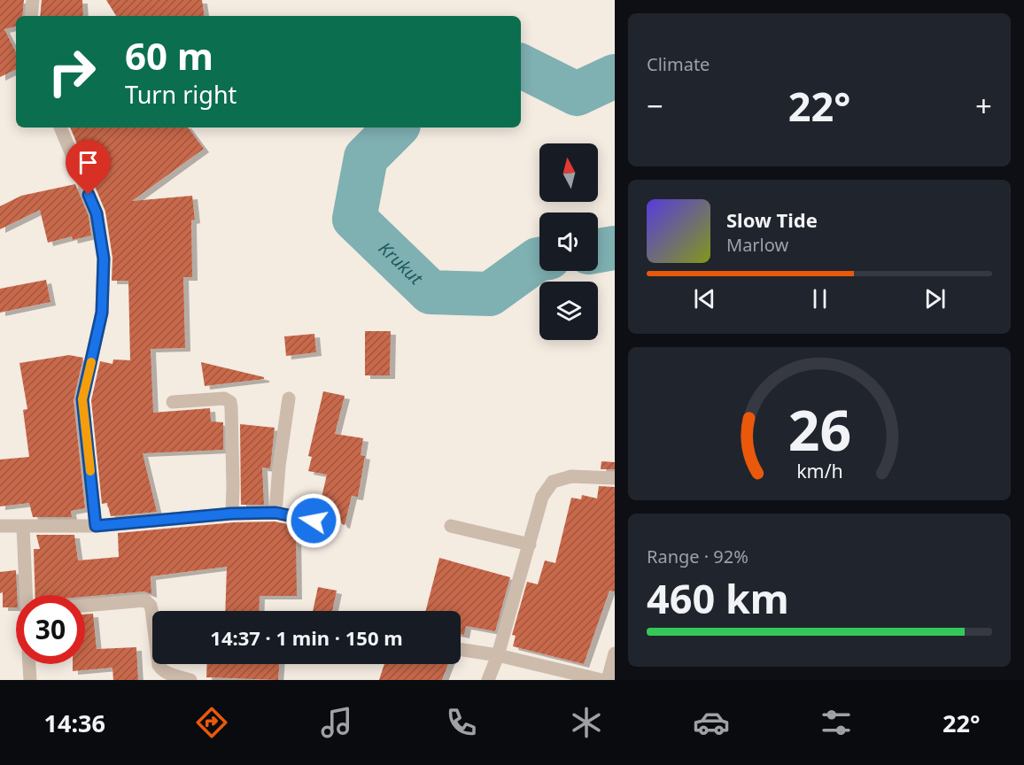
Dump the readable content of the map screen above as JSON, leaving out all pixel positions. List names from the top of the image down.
{
  "water": ["Krukut"],
  "north": "top",
  "page": {
    "tile": [
      "Climate",
      ["Range · 92%", "460 km"]
    ],
    "turn": ["60 m", "Turn right"],
    "heat": ["−", "22°", "+"],
    "song": ["Slow Tide", "Marlow"],
    "limit": "30",
    "trip": "14:37 · 1 min · 150 m",
    "tabs": ["14:36", "22°"],
    "gauge": ["26", "km/h"]
  }
}
